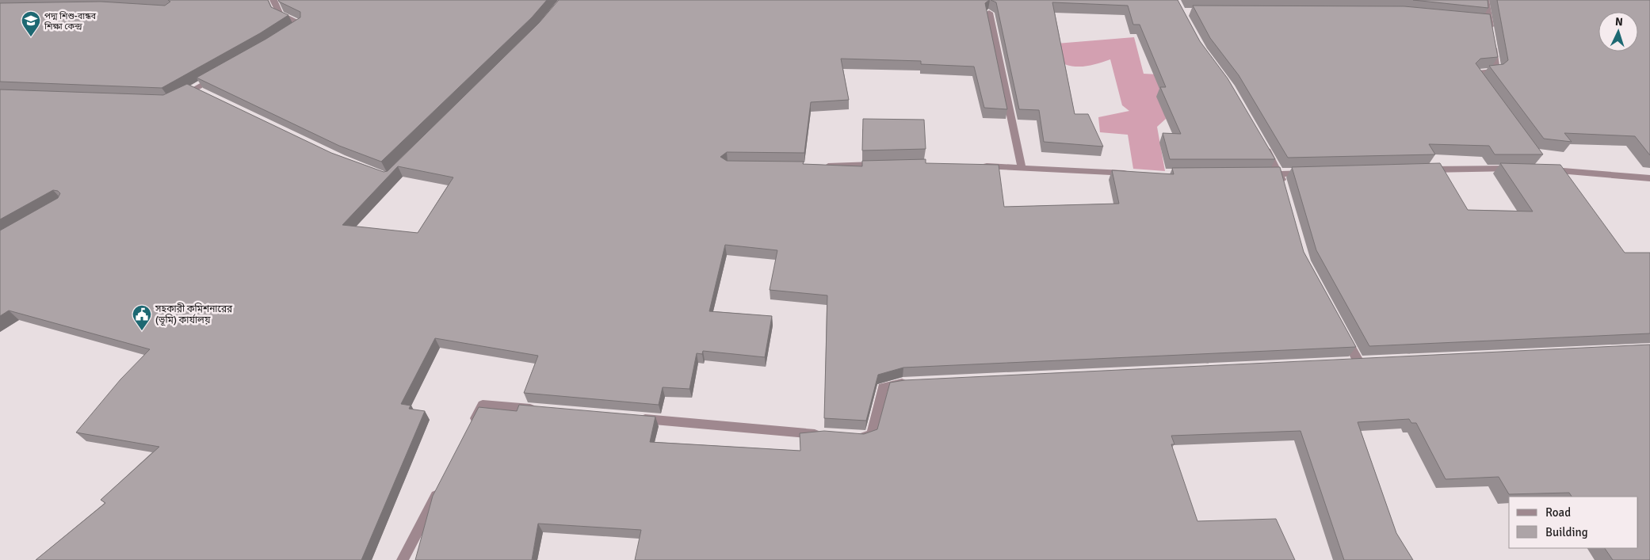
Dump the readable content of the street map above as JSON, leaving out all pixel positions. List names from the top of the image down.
{
  "places": {
    "school or university": ["পদ্ম শিশু-বান্ধব শিক্ষা কেন্দ্র"],
    "public building": ["সহকারী কমিশনারের (ভূমি) কার্যালয়"]
  },
  "legend": ["Road", "Building"],
  "north": "top"
}
